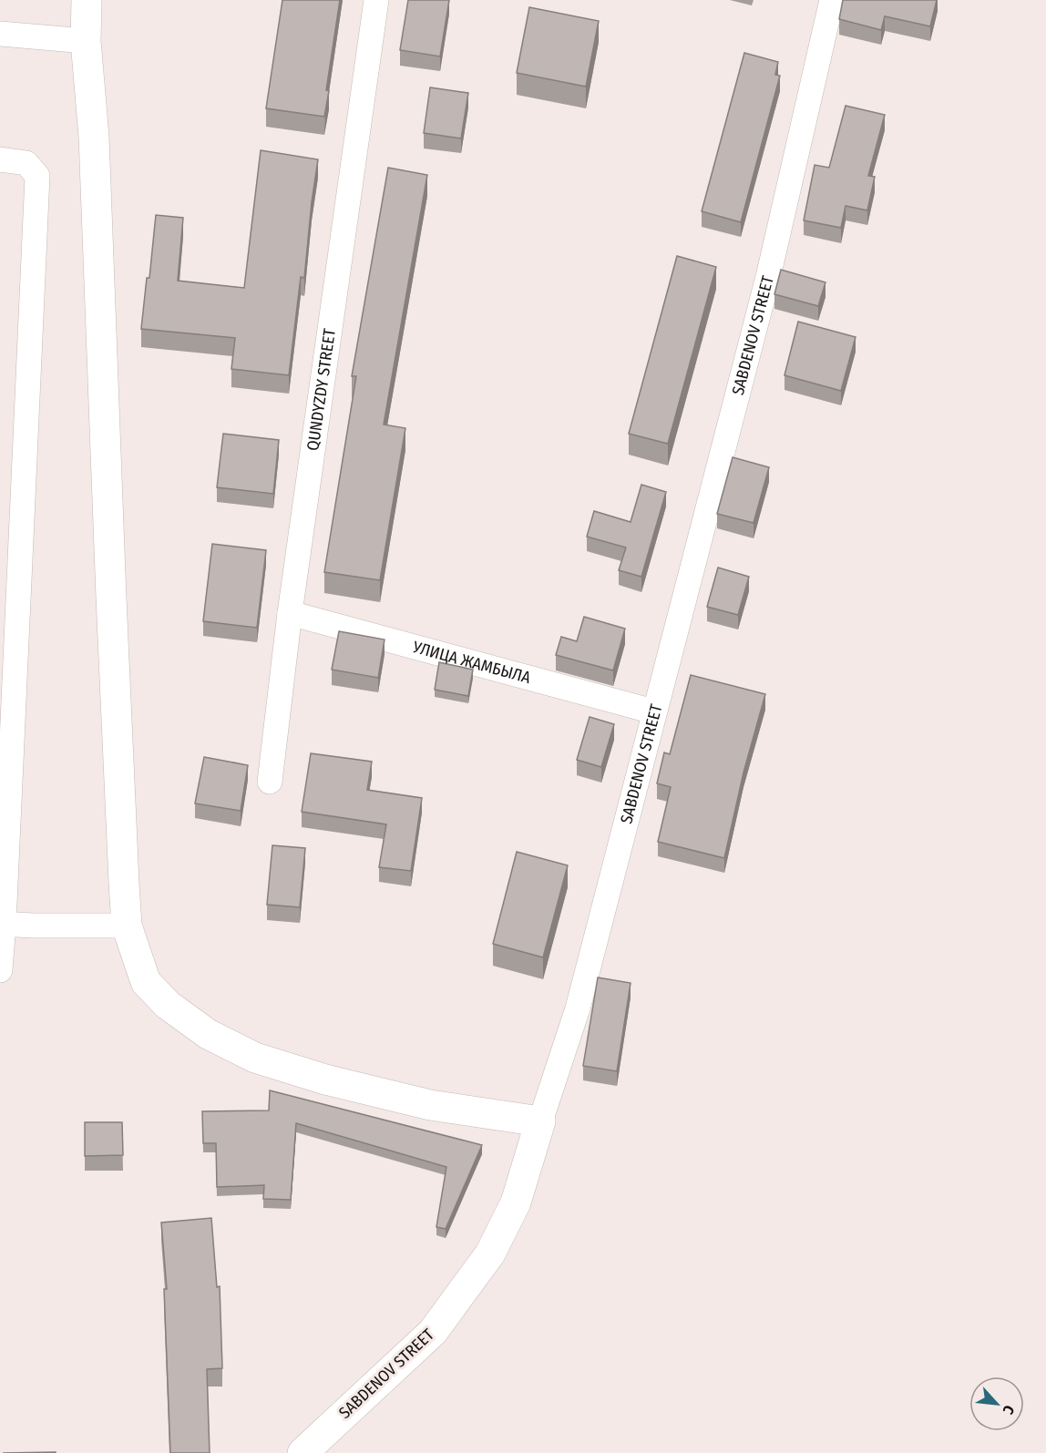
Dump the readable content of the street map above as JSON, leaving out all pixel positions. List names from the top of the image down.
{
  "streets": {
    "street": ["SABDENOV STREET", "QUNDYZDY STREET", "УЛИЦА ЖАМБЫЛА"]
  },
  "crossings": [
    ["SABDENOV STREET", "УЛИЦА ЖАМБЫЛА"],
    ["QUNDYZDY STREET", "УЛИЦА ЖАМБЫЛА"]
  ],
  "north": "bottom right"
}
